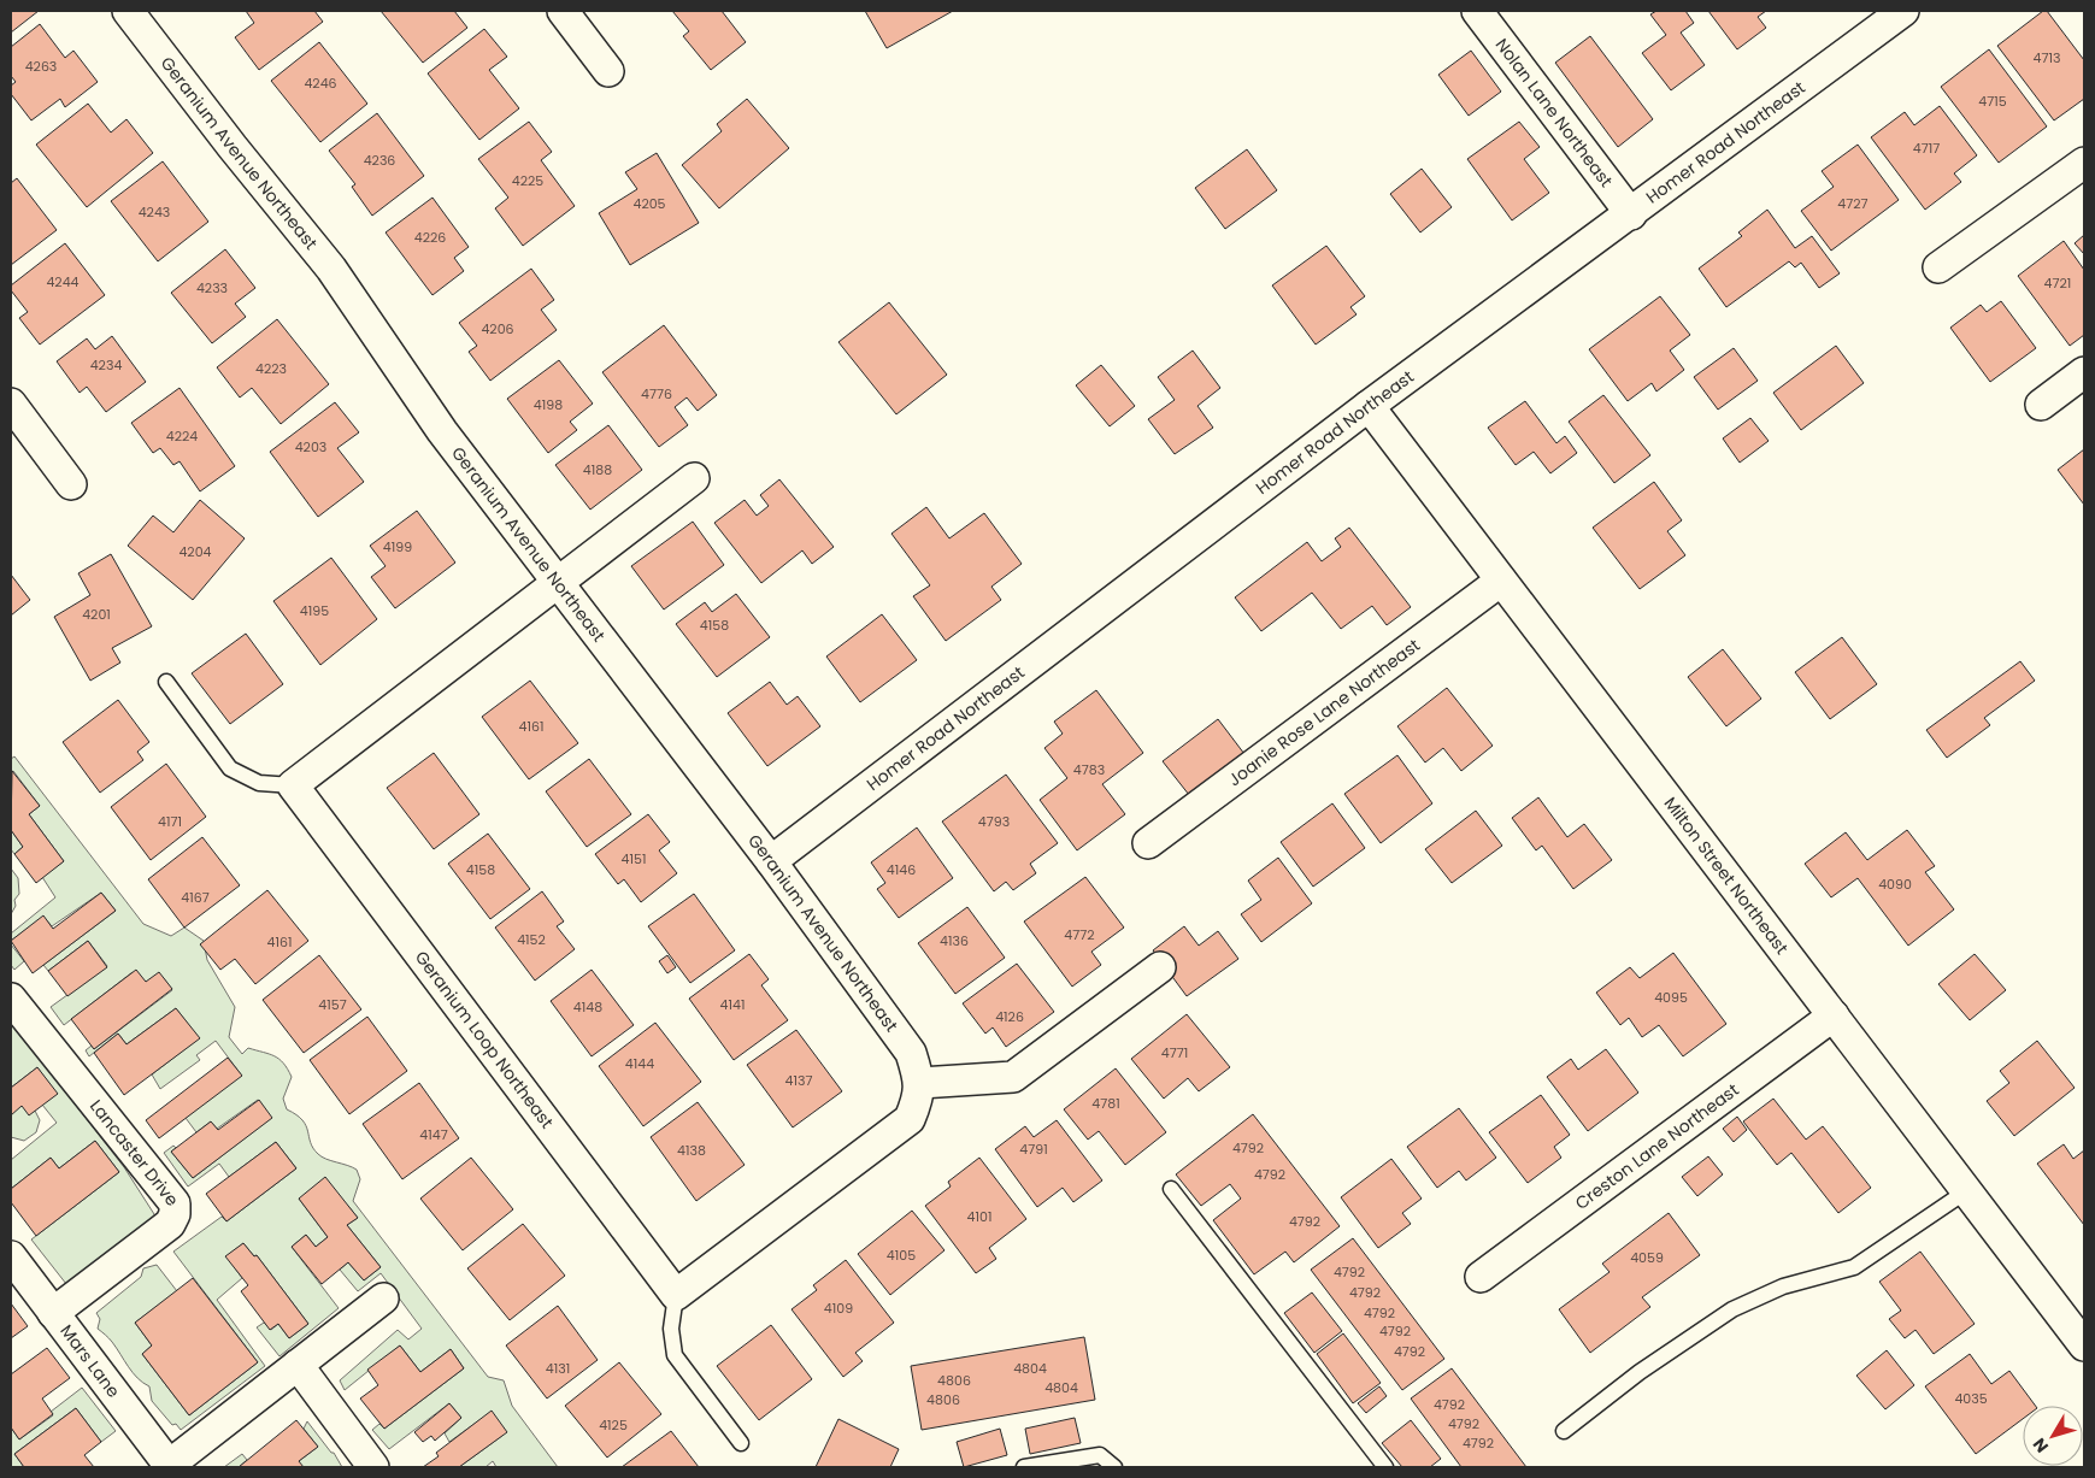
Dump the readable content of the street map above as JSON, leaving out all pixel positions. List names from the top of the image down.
{
  "streets": {
    "street": [
      "Nolan Lane Northeast",
      "Homer Road Northeast",
      "Geranium Avenue Northeast",
      "Joanie Rose Lane Northeast",
      "Milton Street Northeast",
      "Geranium Loop Northeast",
      "Creston Lane Northeast",
      "Lancaster Drive",
      "Mars Lane"
    ]
  },
  "crossings": [
    ["Nolan Lane Northeast", "Homer Road Northeast"],
    ["Homer Road Northeast", "Geranium Avenue Northeast"],
    ["Homer Road Northeast", "Milton Street Northeast"],
    ["Joanie Rose Lane Northeast", "Milton Street Northeast"],
    ["Milton Street Northeast", "Creston Lane Northeast"],
    ["Lancaster Drive", "Mars Lane"]
  ],
  "house_numbers": [
    "4713",
    "4263",
    "4246",
    "4715",
    "4717",
    "4236",
    "4225",
    "4205",
    "4727",
    "4243",
    "4226",
    "4244",
    "4721",
    "4233",
    "4206",
    "4234",
    "4223",
    "4776",
    "4198",
    "4224",
    "4203",
    "4188",
    "4199",
    "4204",
    "4195",
    "4201",
    "4158",
    "4161",
    "4783",
    "4171",
    "4793",
    "4151",
    "4158",
    "4146",
    "4090",
    "4167",
    "4772",
    "4152",
    "4136",
    "4161",
    "4095",
    "4157",
    "4141",
    "4148",
    "4126",
    "4771",
    "4144",
    "4137",
    "4781",
    "4147",
    "4792",
    "4791",
    "4138",
    "4792",
    "4101",
    "4792",
    "4105",
    "4059",
    "4792",
    "4792",
    "4109",
    "4792",
    "4792",
    "4792",
    "4131",
    "4804",
    "4806",
    "4804",
    "4035",
    "4806",
    "4792",
    "4792",
    "4125",
    "4792"
  ],
  "north": "bottom left"
}
